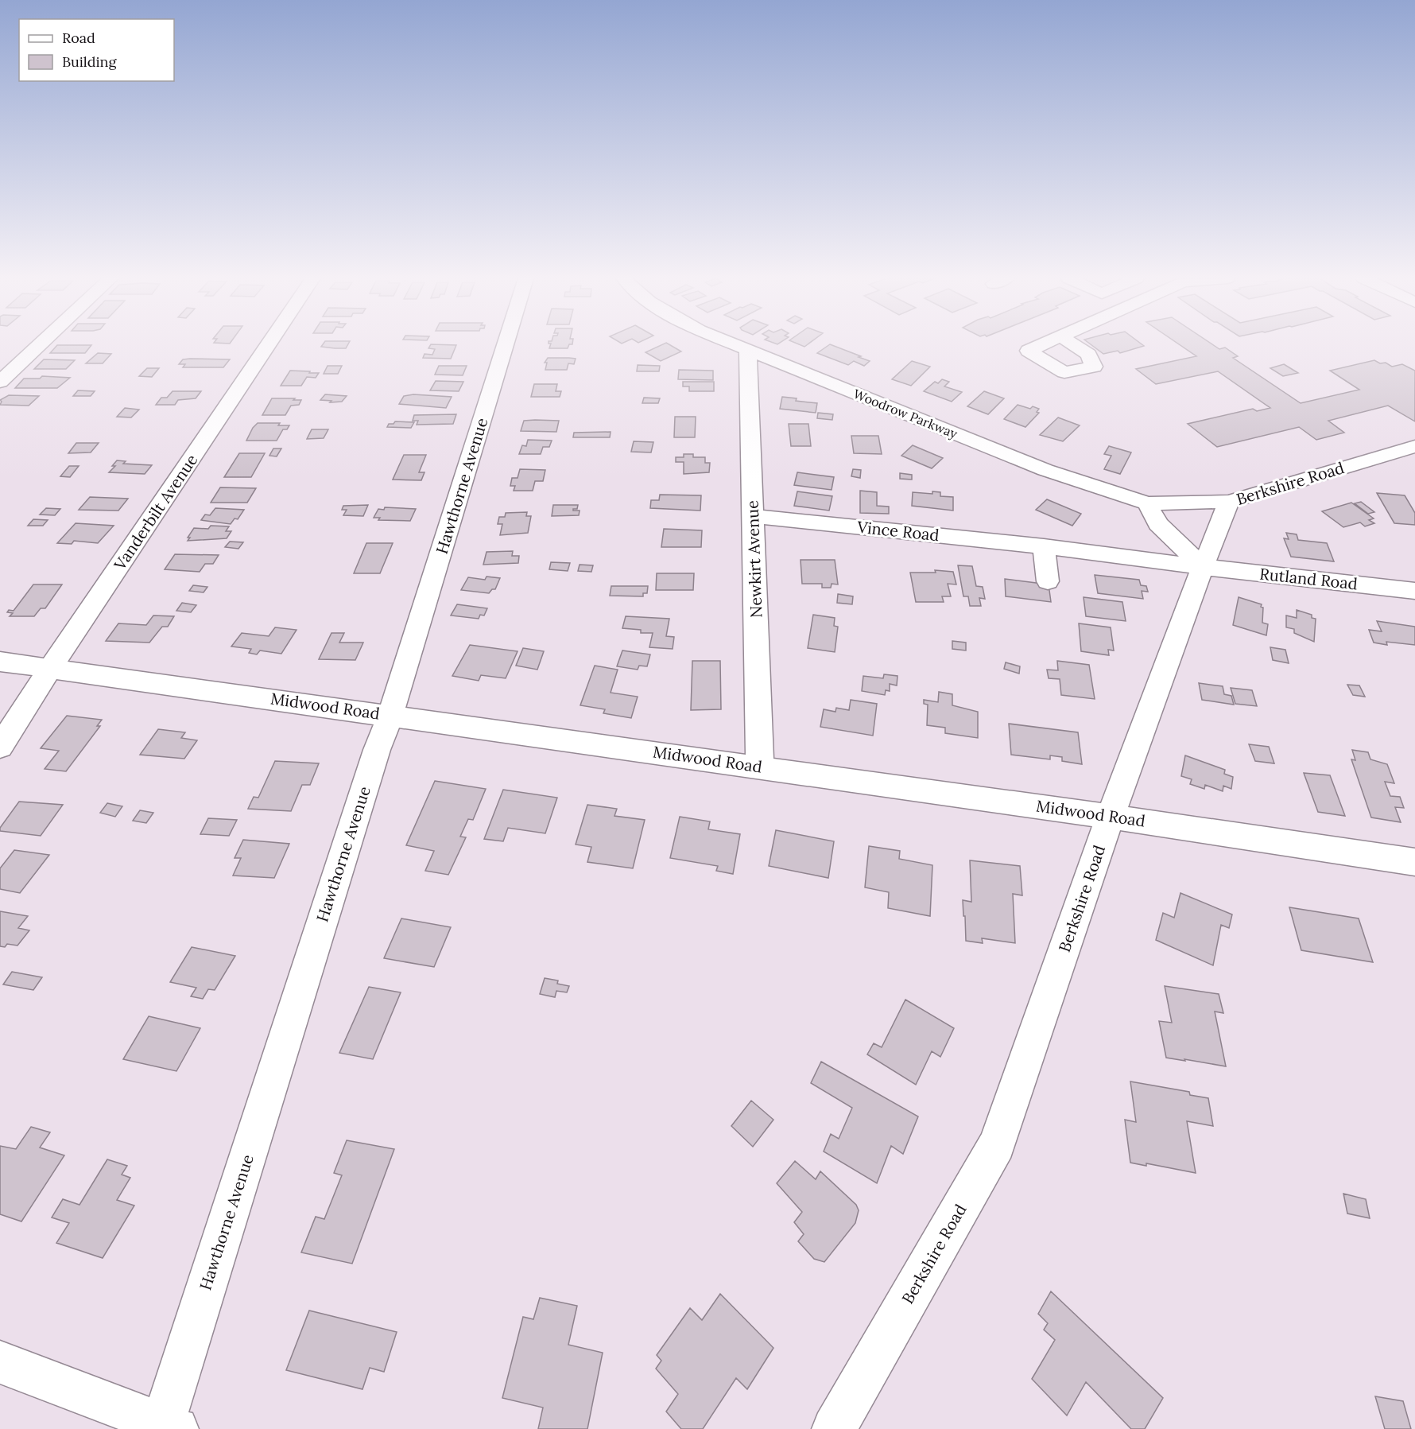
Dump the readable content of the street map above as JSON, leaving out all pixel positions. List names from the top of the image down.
{
  "streets": {
    "street": [
      "Woodrow Parkway",
      "Berkshire Road",
      "Hawthorne Avenue",
      "Vanderbilt Avenue",
      "Vince Road",
      "Newkirt Avenue",
      "Rutland Road",
      "Midwood Road"
    ]
  },
  "crossings": [
    ["Woodrow Parkway", "Berkshire Road"],
    ["Woodrow Parkway", "Newkirt Avenue"],
    ["Berkshire Road", "Vince Road"],
    ["Berkshire Road", "Rutland Road"],
    ["Berkshire Road", "Midwood Road"],
    ["Hawthorne Avenue", "Midwood Road"],
    ["Vanderbilt Avenue", "Midwood Road"],
    ["Vince Road", "Newkirt Avenue"],
    ["Vince Road", "Rutland Road"],
    ["Newkirt Avenue", "Midwood Road"]
  ],
  "legend": ["Road", "Building"]
}
